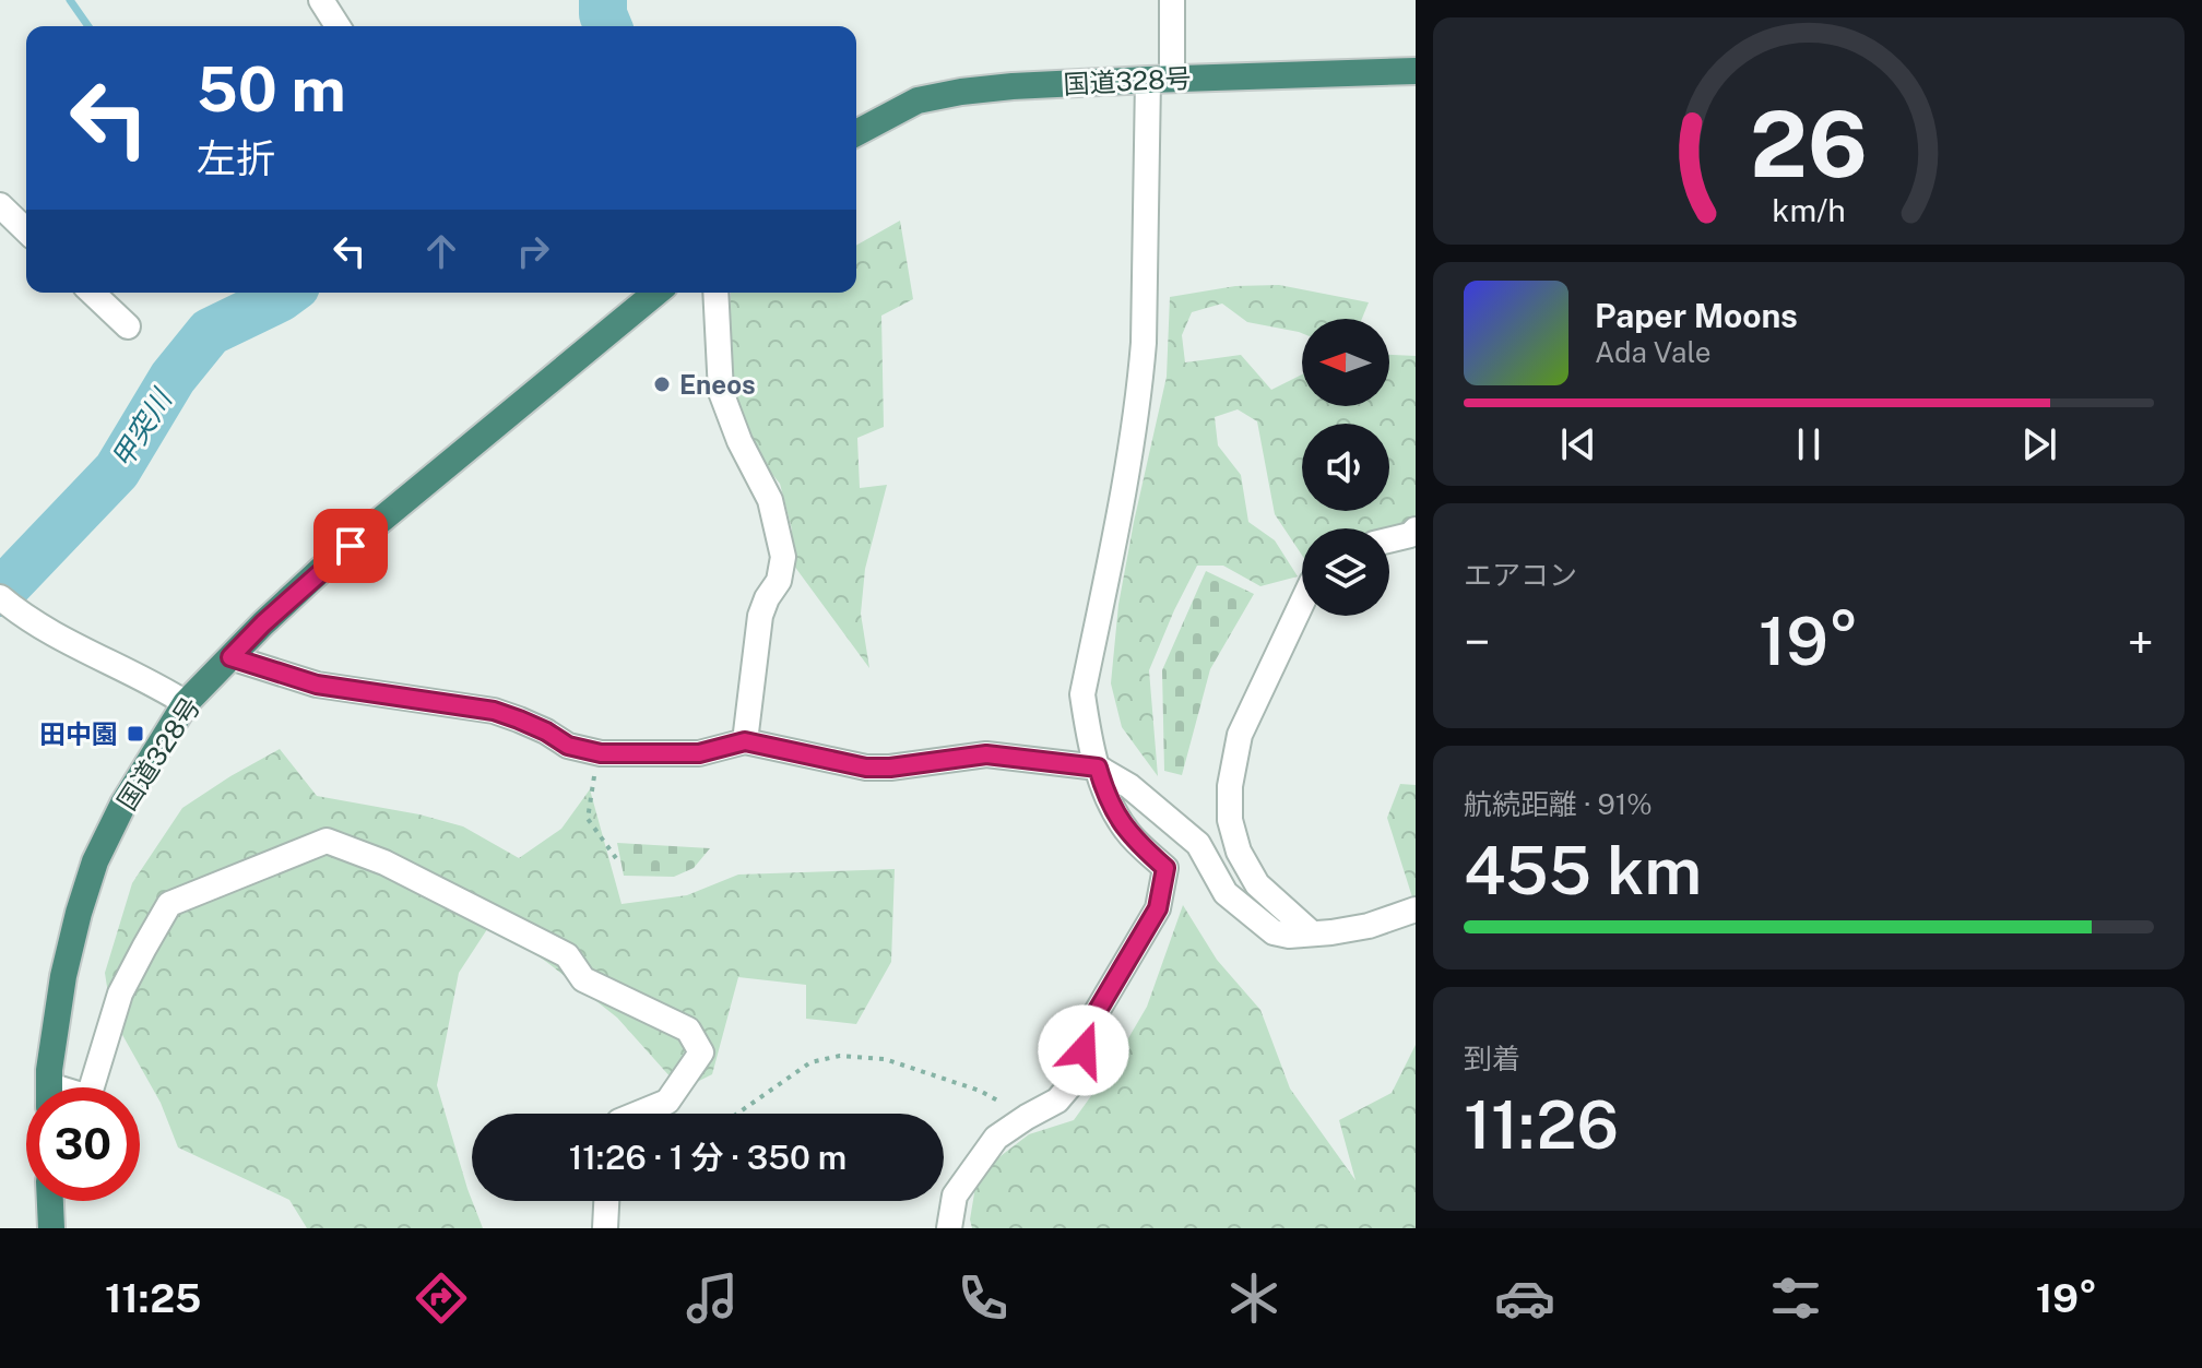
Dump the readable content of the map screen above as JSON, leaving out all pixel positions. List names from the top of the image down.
{
  "streets": {
    "highway": ["国道328号"]
  },
  "water": ["甲突川"],
  "places": {
    "other": ["Eneos"],
    "transit": ["田中園"]
  },
  "north": "left",
  "page": {
    "turn": ["50 m", "左折"],
    "song": ["Paper Moons", "Ada Vale"],
    "tile": [
      "エアコン",
      ["航続距離 · 91%", "455 km"],
      ["到着", "11:26"]
    ],
    "heat": ["−", "19°", "+"],
    "limit": "30",
    "trip": "11:26 · 1 分 · 350 m",
    "tabs": ["11:25", "19°"],
    "gauge": ["26", "km/h"]
  }
}
